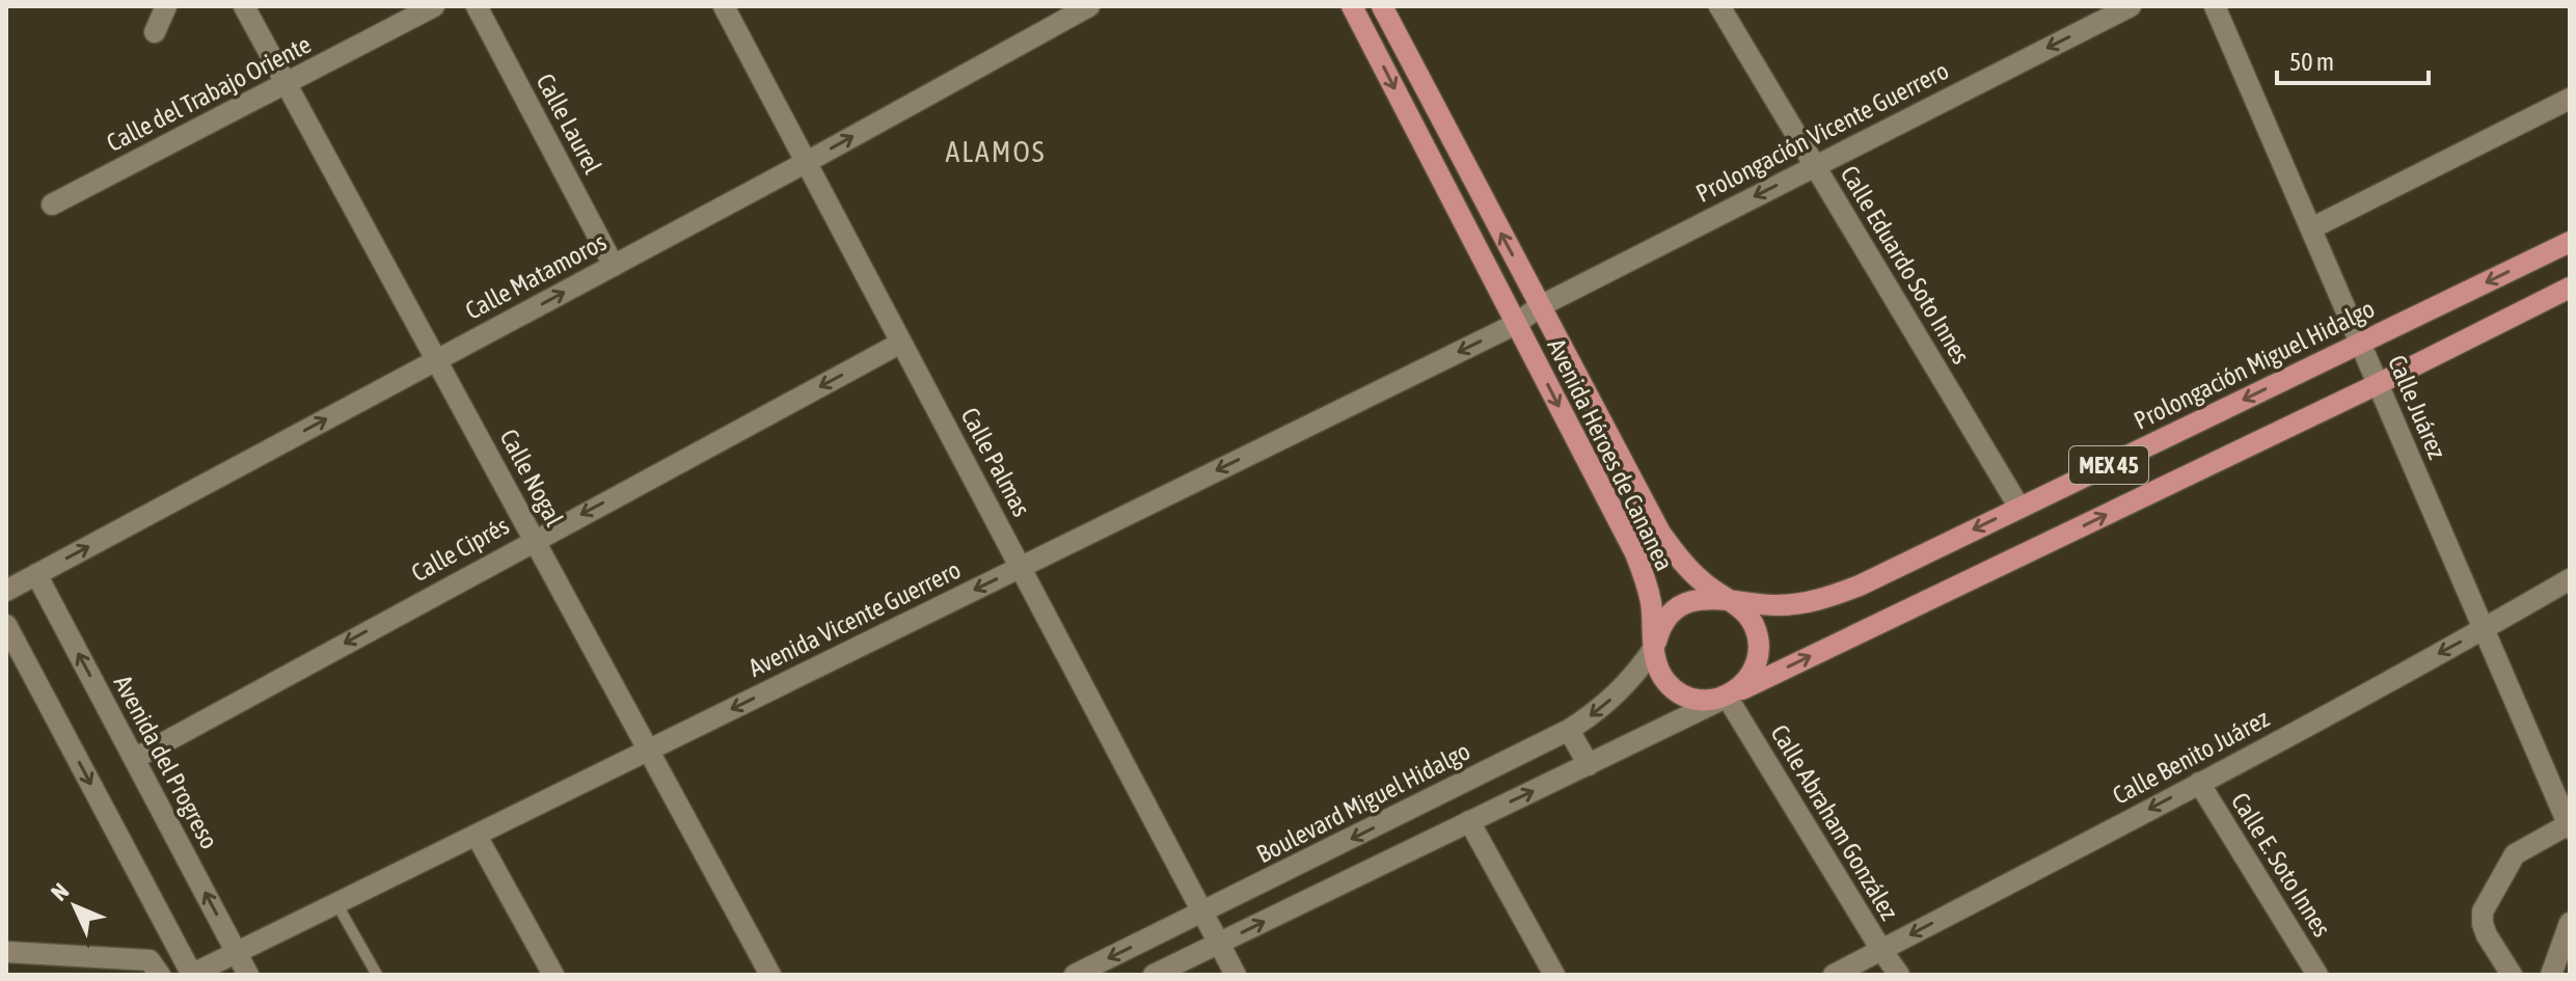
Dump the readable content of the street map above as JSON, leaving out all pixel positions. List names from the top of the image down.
{
  "streets": {
    "main road": ["Prolongación Miguel Hidalgo", "Avenida Héroes de Cananea", "MEX 45"],
    "street": [
      "Calle del Trabajo Oriente",
      "Calle Laurel",
      "Prolongación Vicente Guerrero",
      "Calle Eduardo Soto Innes",
      "Calle Matamoros",
      "Calle Juárez",
      "Calle Palmas",
      "Calle Nogal",
      "Calle Ciprés",
      "Avenida Vicente Guerrero",
      "Calle Benito Juárez",
      "Avenida del Progreso",
      "Boulevard Miguel Hidalgo",
      "Calle Abraham González",
      "Calle E. Soto Innes"
    ]
  },
  "crossings": [
    ["Calle del Trabajo Oriente", "Calle Nogal"],
    ["Calle Laurel", "Calle Matamoros"],
    ["Prolongación Vicente Guerrero", "Calle Eduardo Soto Innes"],
    ["Prolongación Vicente Guerrero", "Avenida Héroes de Cananea"],
    ["Prolongación Vicente Guerrero", "Avenida Vicente Guerrero"],
    ["Calle Eduardo Soto Innes", "Prolongación Miguel Hidalgo"],
    ["Calle Matamoros", "Calle Palmas"],
    ["Calle Matamoros", "Calle Nogal"],
    ["Calle Matamoros", "Avenida del Progreso"],
    ["Prolongación Miguel Hidalgo", "Calle Juárez"],
    ["Prolongación Miguel Hidalgo", "Avenida Héroes de Cananea"],
    ["Prolongación Miguel Hidalgo", "MEX 45"],
    ["Prolongación Miguel Hidalgo", "Boulevard Miguel Hidalgo"],
    ["Prolongación Miguel Hidalgo", "Calle Abraham González"],
    ["Calle Juárez", "MEX 45"],
    ["Calle Juárez", "Calle Benito Juárez"],
    ["Avenida Héroes de Cananea", "MEX 45"],
    ["Avenida Héroes de Cananea", "Avenida Vicente Guerrero"],
    ["Avenida Héroes de Cananea", "Boulevard Miguel Hidalgo"],
    ["Avenida Héroes de Cananea", "Calle Abraham González"],
    ["Calle Palmas", "Calle Ciprés"],
    ["Calle Palmas", "Avenida Vicente Guerrero"],
    ["Calle Palmas", "Boulevard Miguel Hidalgo"],
    ["MEX 45", "Boulevard Miguel Hidalgo"],
    ["MEX 45", "Calle Abraham González"],
    ["Calle Nogal", "Calle Ciprés"],
    ["Calle Nogal", "Avenida Vicente Guerrero"],
    ["Calle Ciprés", "Avenida del Progreso"],
    ["Avenida Vicente Guerrero", "Avenida del Progreso"],
    ["Calle Benito Juárez", "Calle Abraham González"],
    ["Calle Benito Juárez", "Calle E. Soto Innes"],
    ["Boulevard Miguel Hidalgo", "Calle Abraham González"]
  ],
  "one_way": [
    "Prolongación Vicente Guerrero",
    "Calle Matamoros",
    "Calle Ciprés",
    "Avenida Vicente Guerrero",
    "Calle Benito Juárez"
  ],
  "districts": ["ALAMOS"],
  "scale_bar": "50 m",
  "north": "top left"
}
